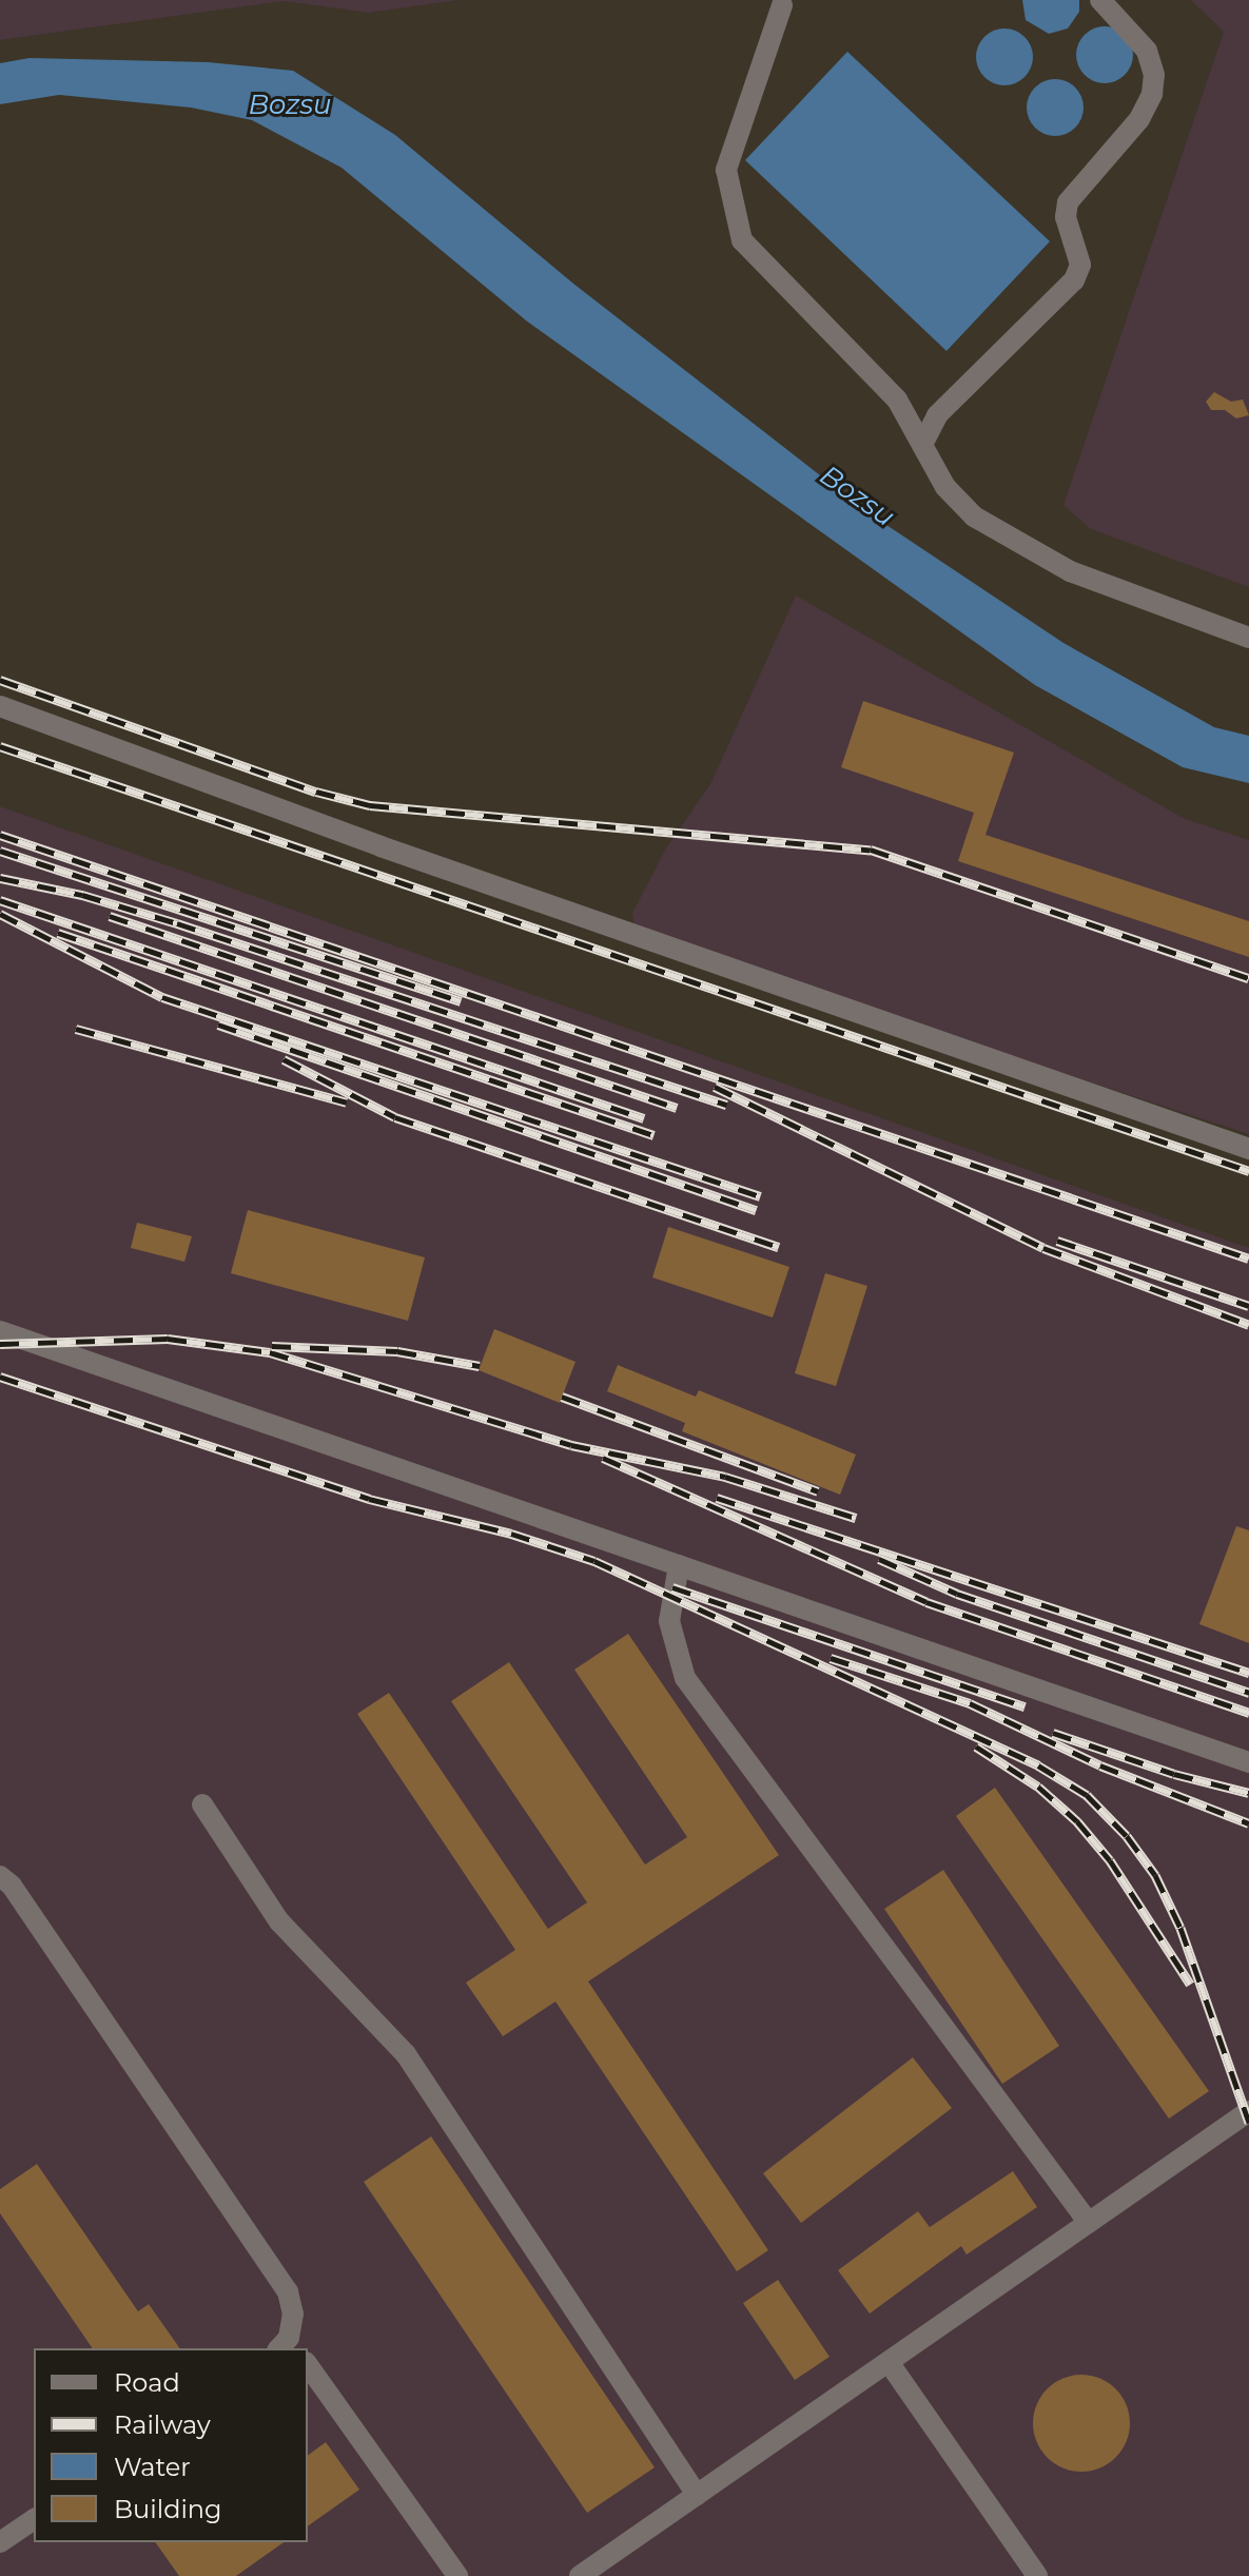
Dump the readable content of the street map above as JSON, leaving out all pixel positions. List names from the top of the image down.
{
  "water": ["Bozsu"],
  "legend": [
    "Road",
    "Railway",
    "Water",
    "Building"
  ]
}
